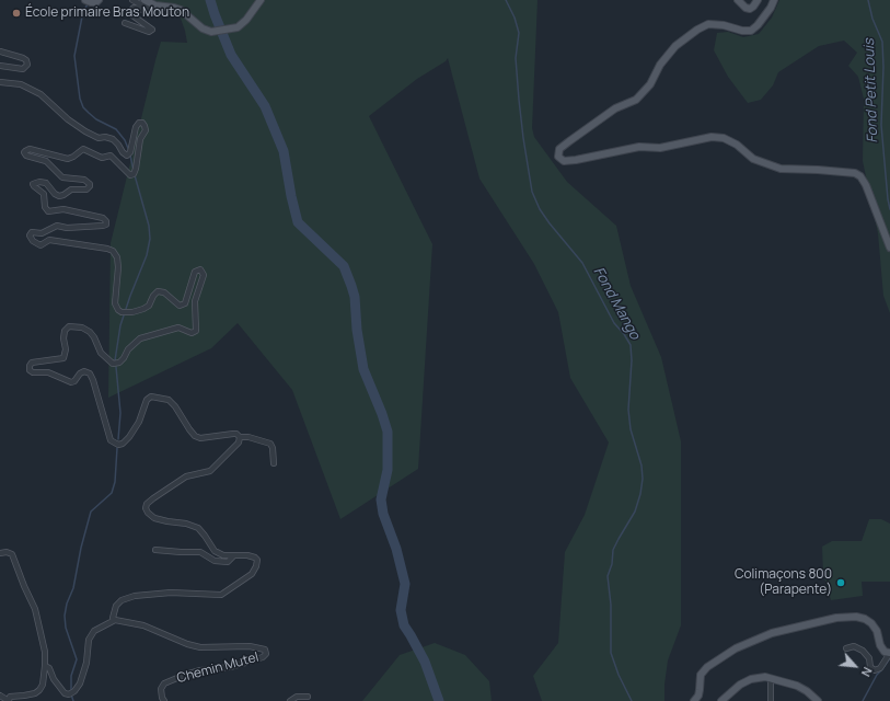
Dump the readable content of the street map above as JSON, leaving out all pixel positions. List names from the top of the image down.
{
  "streets": {
    "street": ["Chemin Mutel"]
  },
  "water": ["Fond Petit Louis", "Fond Mango"],
  "places": ["École primaire Bras Mouton", "Colimaçons 800 (Parapente)"],
  "north": "bottom right"
}
